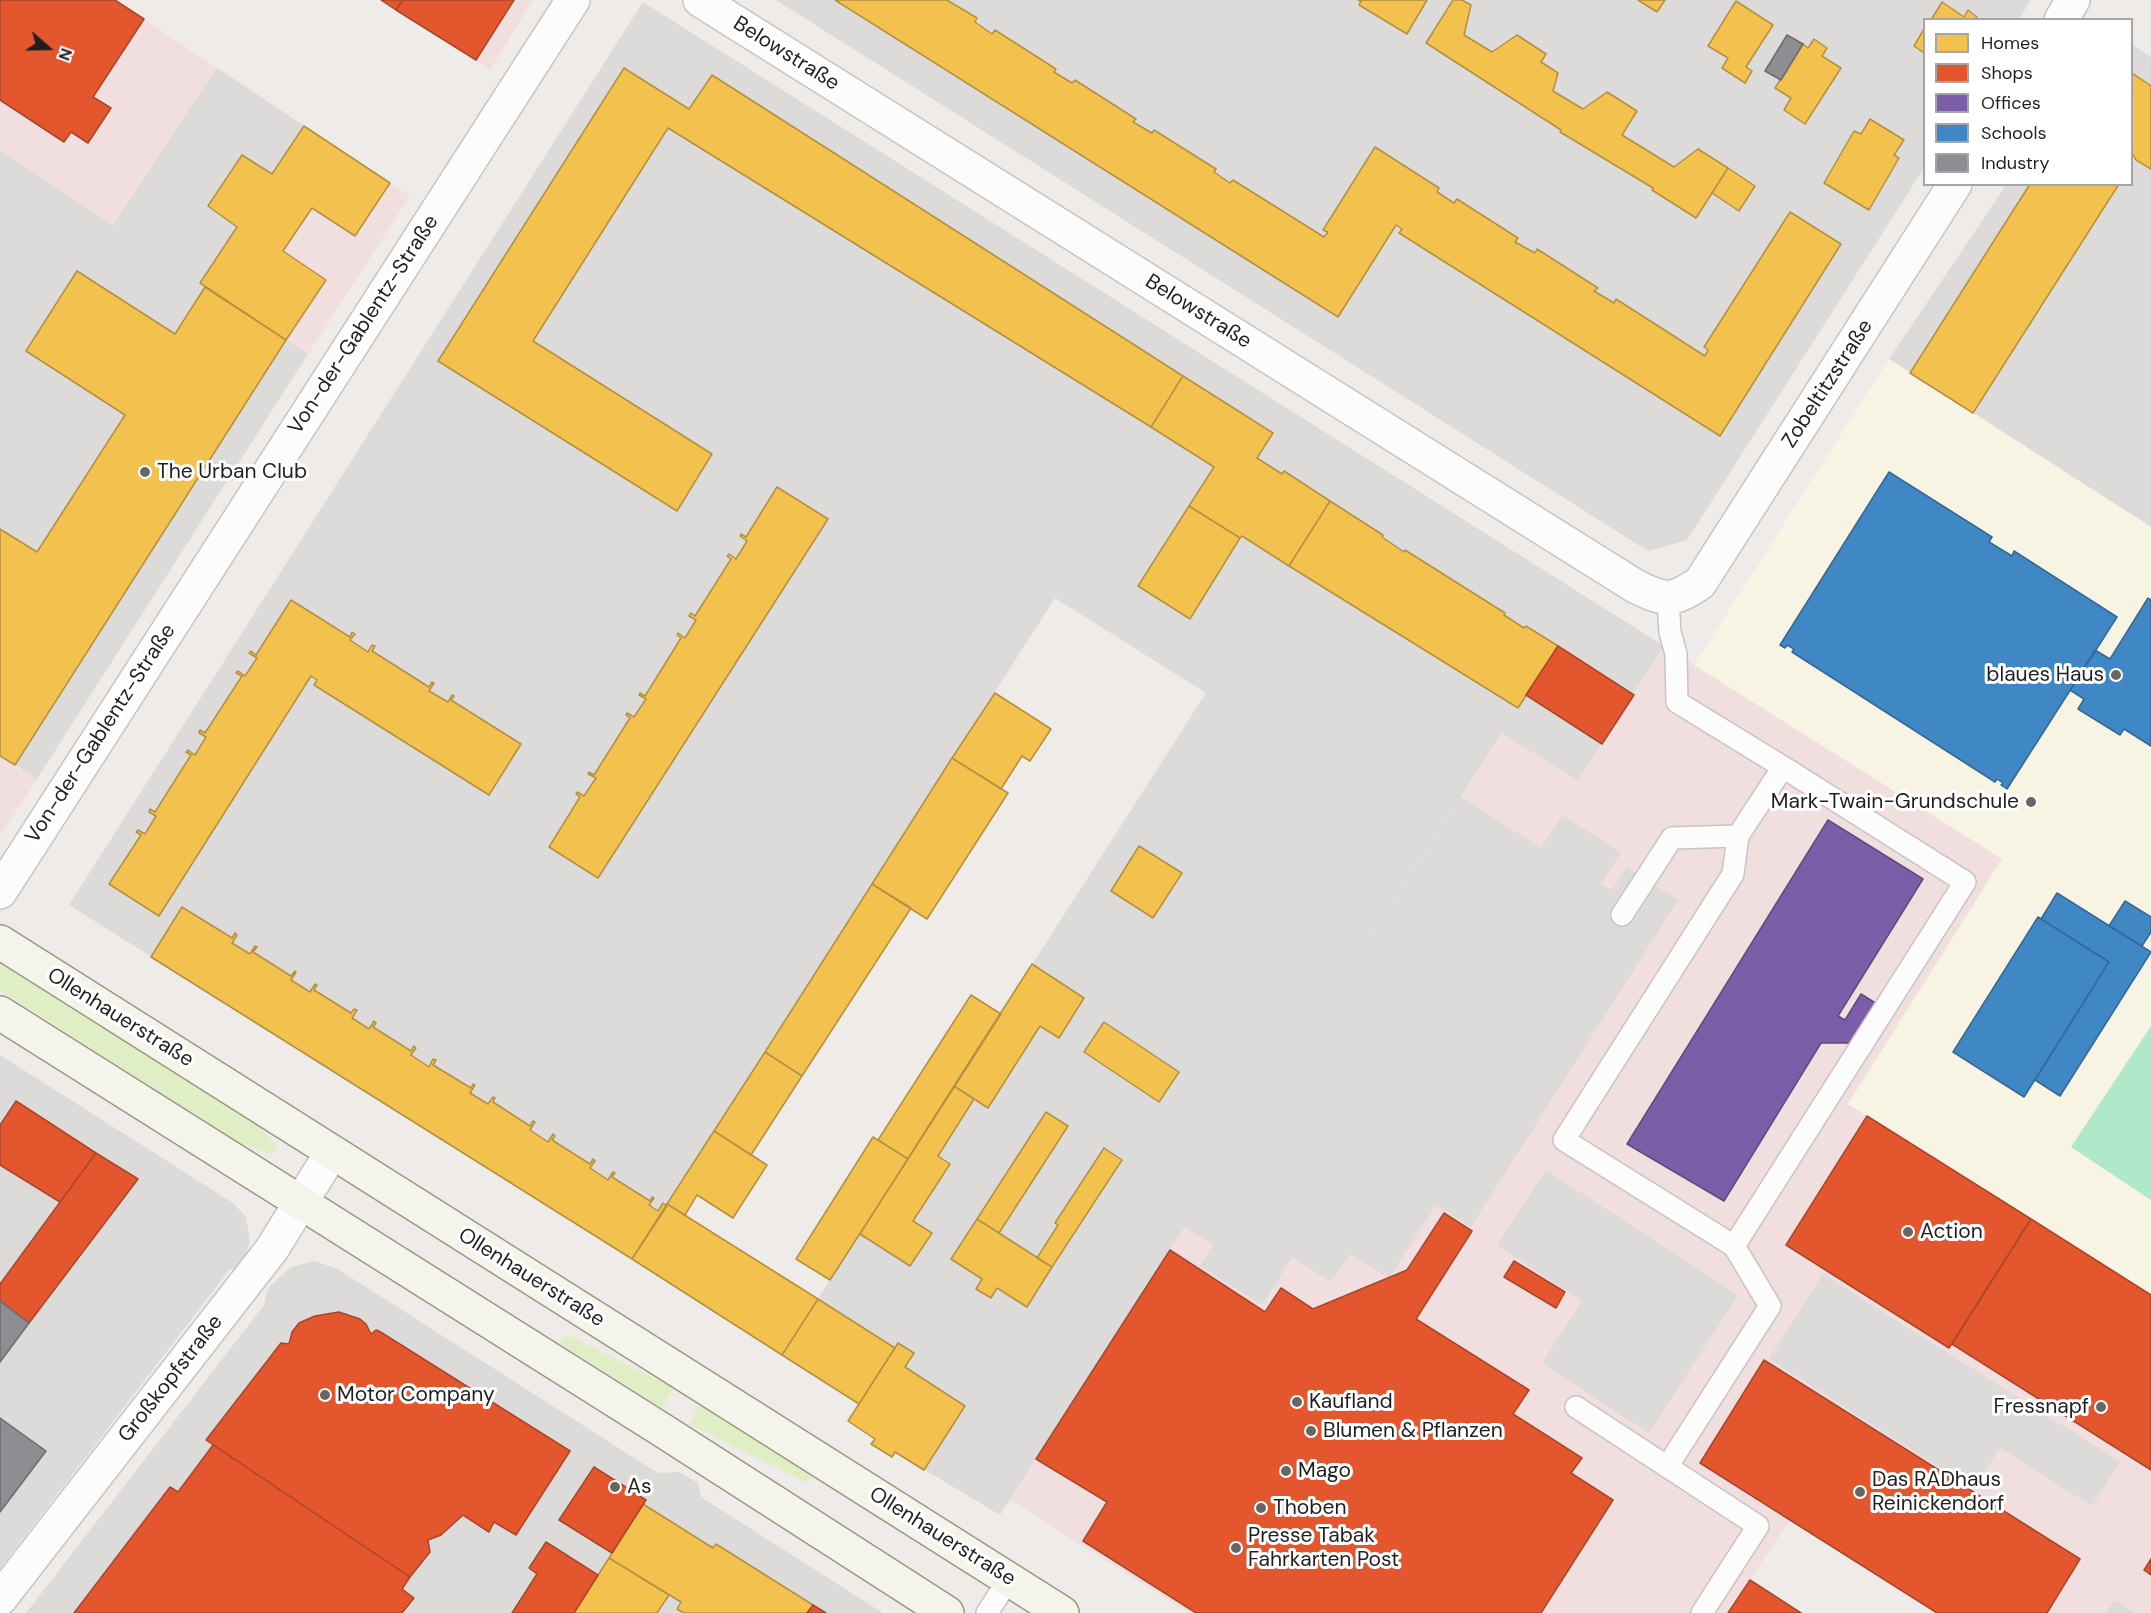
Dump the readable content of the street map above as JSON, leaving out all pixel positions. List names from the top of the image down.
{
  "streets": {
    "main road": ["Ollenhauerstraße"],
    "street": [
      "Belowstraße",
      "Von-der-Gablentz-Straße",
      "Zobeltitzstraße",
      "Großkopfstraße"
    ]
  },
  "crossings": [
    ["Belowstraße", "Zobeltitzstraße"],
    ["Ollenhauerstraße", "Großkopfstraße"]
  ],
  "places": [
    "The Urban Club",
    "blaues Haus",
    "Mark-Twain-Grundschule",
    "Action",
    "Motor Company",
    "Kaufland",
    "Fressnapf",
    "Blumen & Pflanzen",
    "Mago",
    "As",
    "Das RADhaus Reinickendorf",
    "Thoben",
    "Presse Tabak Fahrkarten Post"
  ],
  "legend": [
    "Homes",
    "Shops",
    "Offices",
    "Schools",
    "Industry"
  ],
  "north": "right"
}
